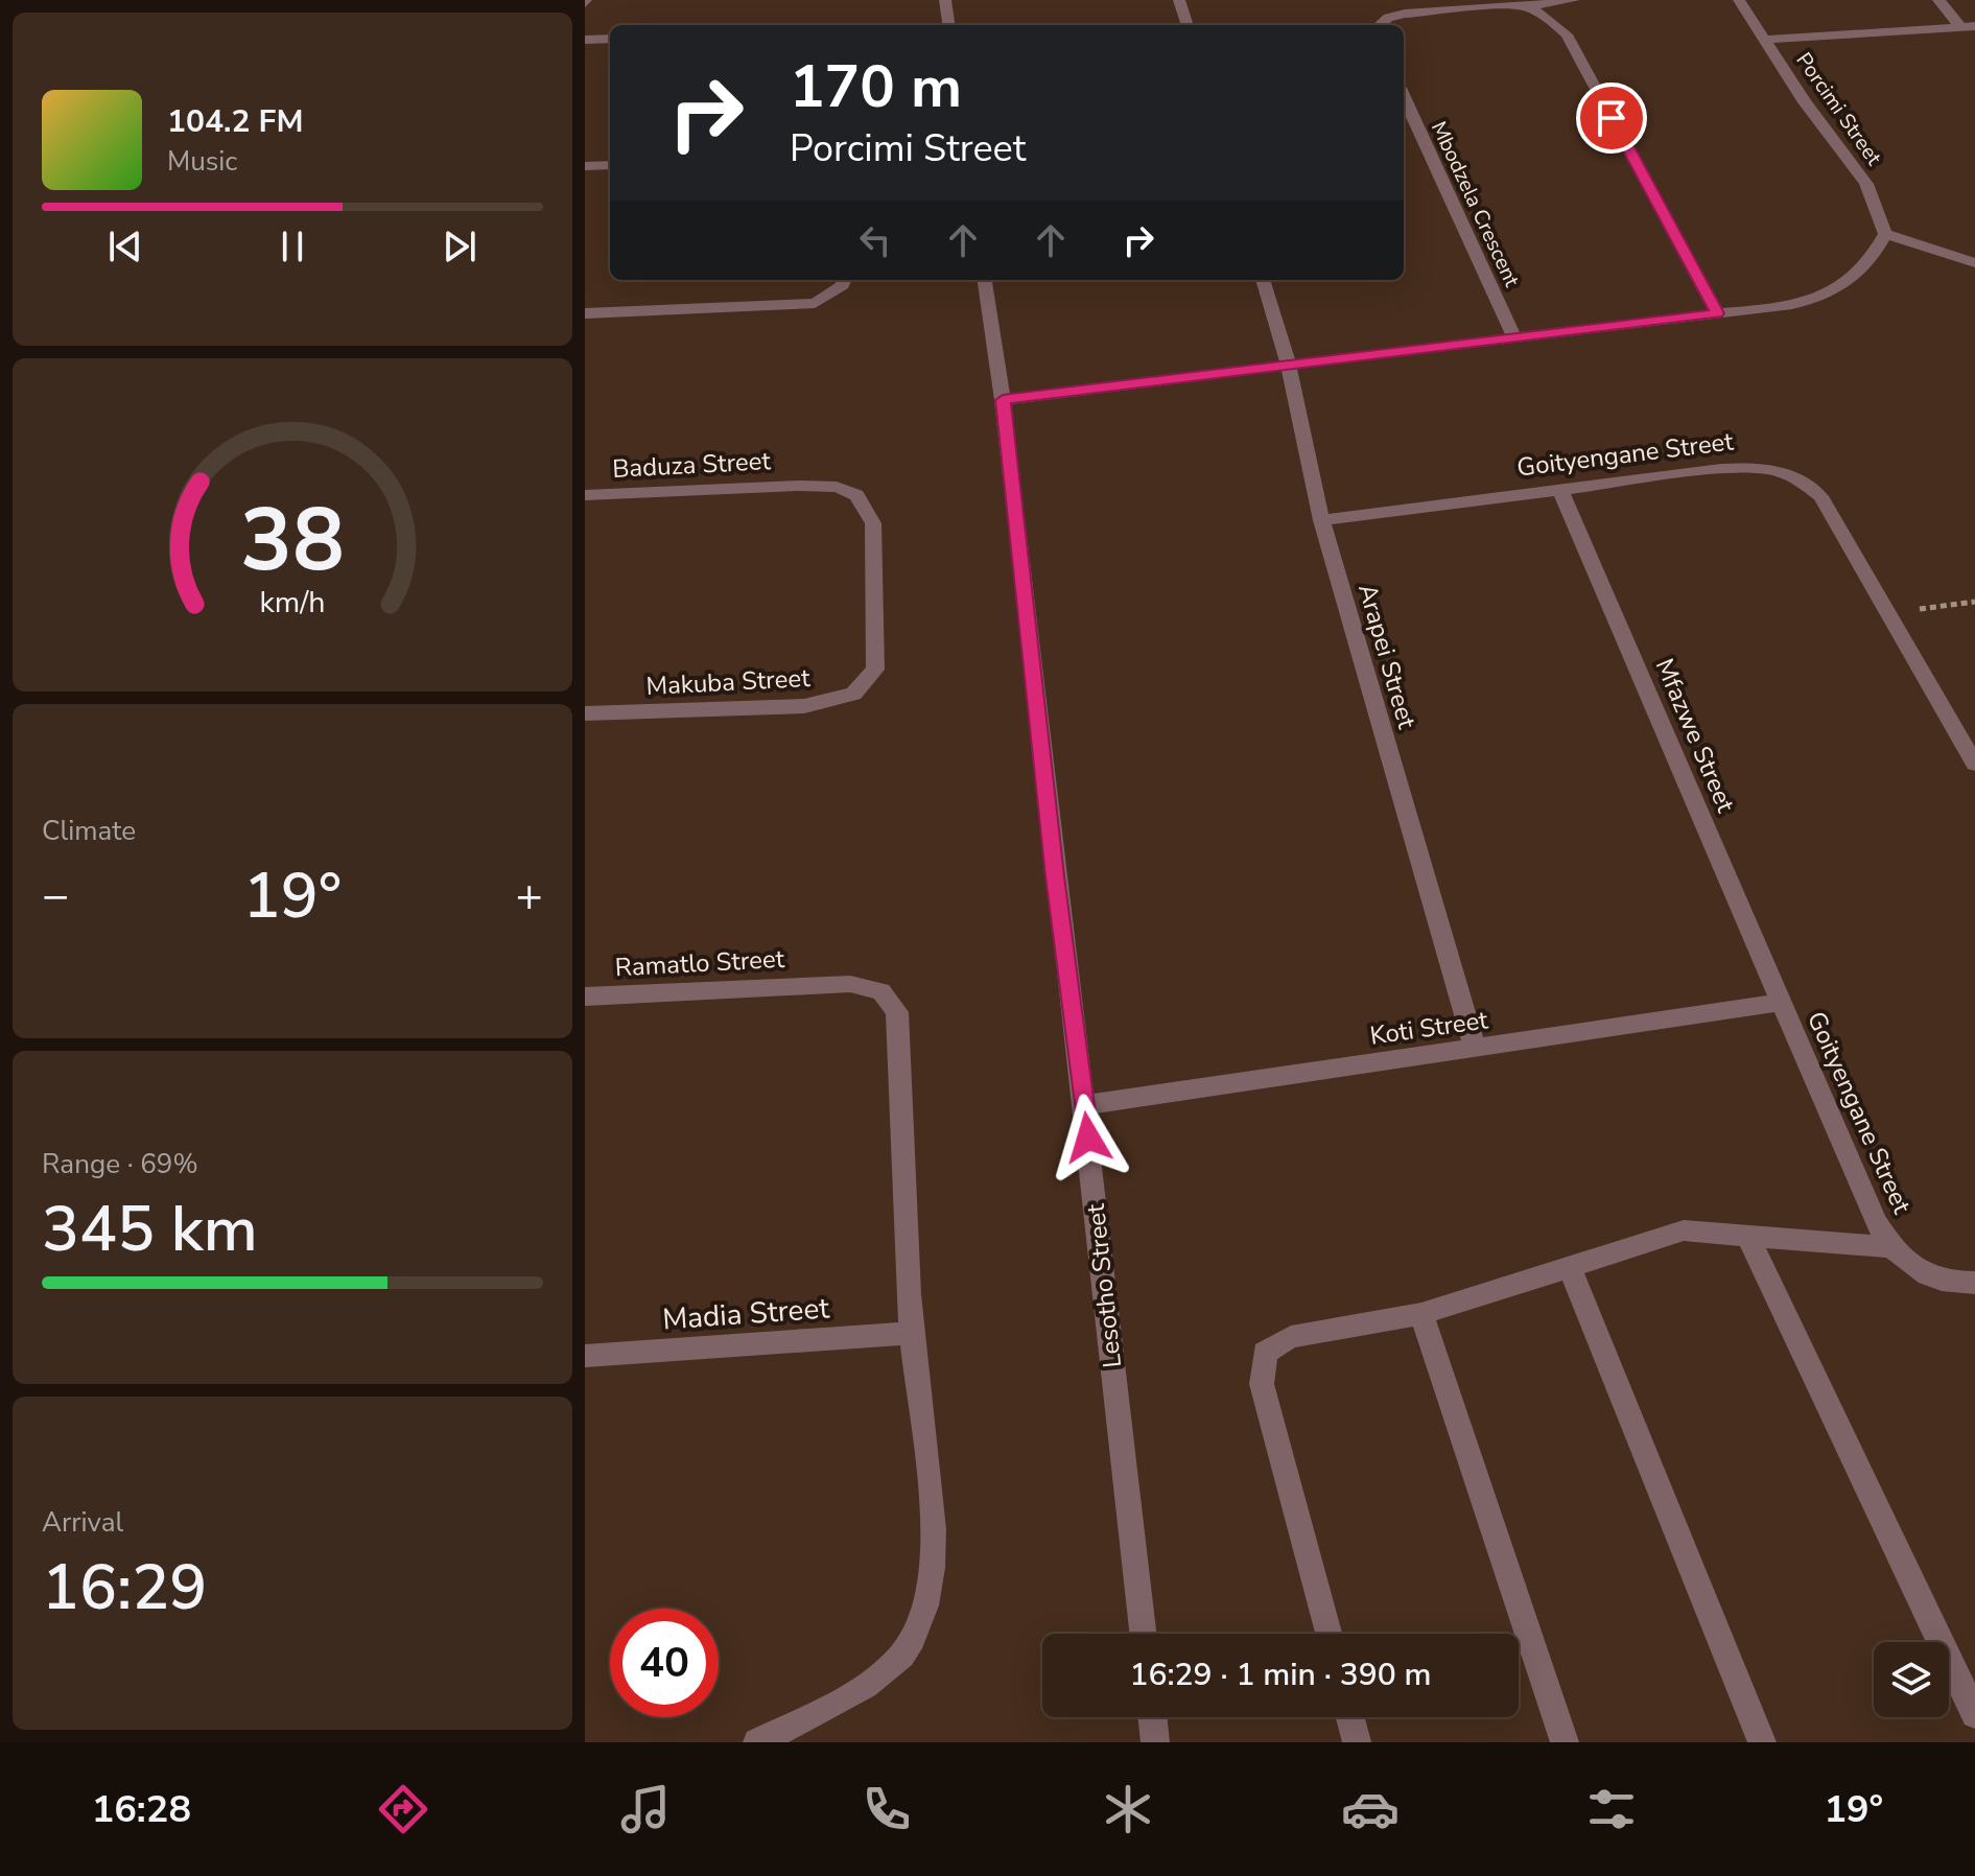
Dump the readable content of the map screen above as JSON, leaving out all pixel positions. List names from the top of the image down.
{
  "streets": {
    "street": [
      "Porcimi Street",
      "Mbodzela Crescent",
      "Goityengane Street",
      "Baduza Street",
      "Arapei Street",
      "Makuba Street",
      "Mfazwe Street",
      "Ramatlo Street",
      "Koti Street",
      "Lesotho Street",
      "Madia Street"
    ]
  },
  "crossings": [
    ["Goityengane Street", "Arapei Street"],
    ["Goityengane Street", "Mfazwe Street"],
    ["Goityengane Street", "Koti Street"],
    ["Baduza Street", "Makuba Street"],
    ["Arapei Street", "Koti Street"],
    ["Mfazwe Street", "Koti Street"],
    ["Ramatlo Street", "Madia Street"],
    ["Koti Street", "Lesotho Street"]
  ],
  "page": {
    "turn": ["170 m", "Porcimi Street"],
    "song": ["104.2 FM", "Music"],
    "tile": [
      "Climate",
      ["Range · 69%", "345 km"],
      ["Arrival", "16:29"]
    ],
    "heat": ["−", "19°", "+"],
    "limit": "40",
    "trip": "16:29 · 1 min · 390 m",
    "tabs": ["16:28", "19°"],
    "gauge": ["38", "km/h"]
  }
}
